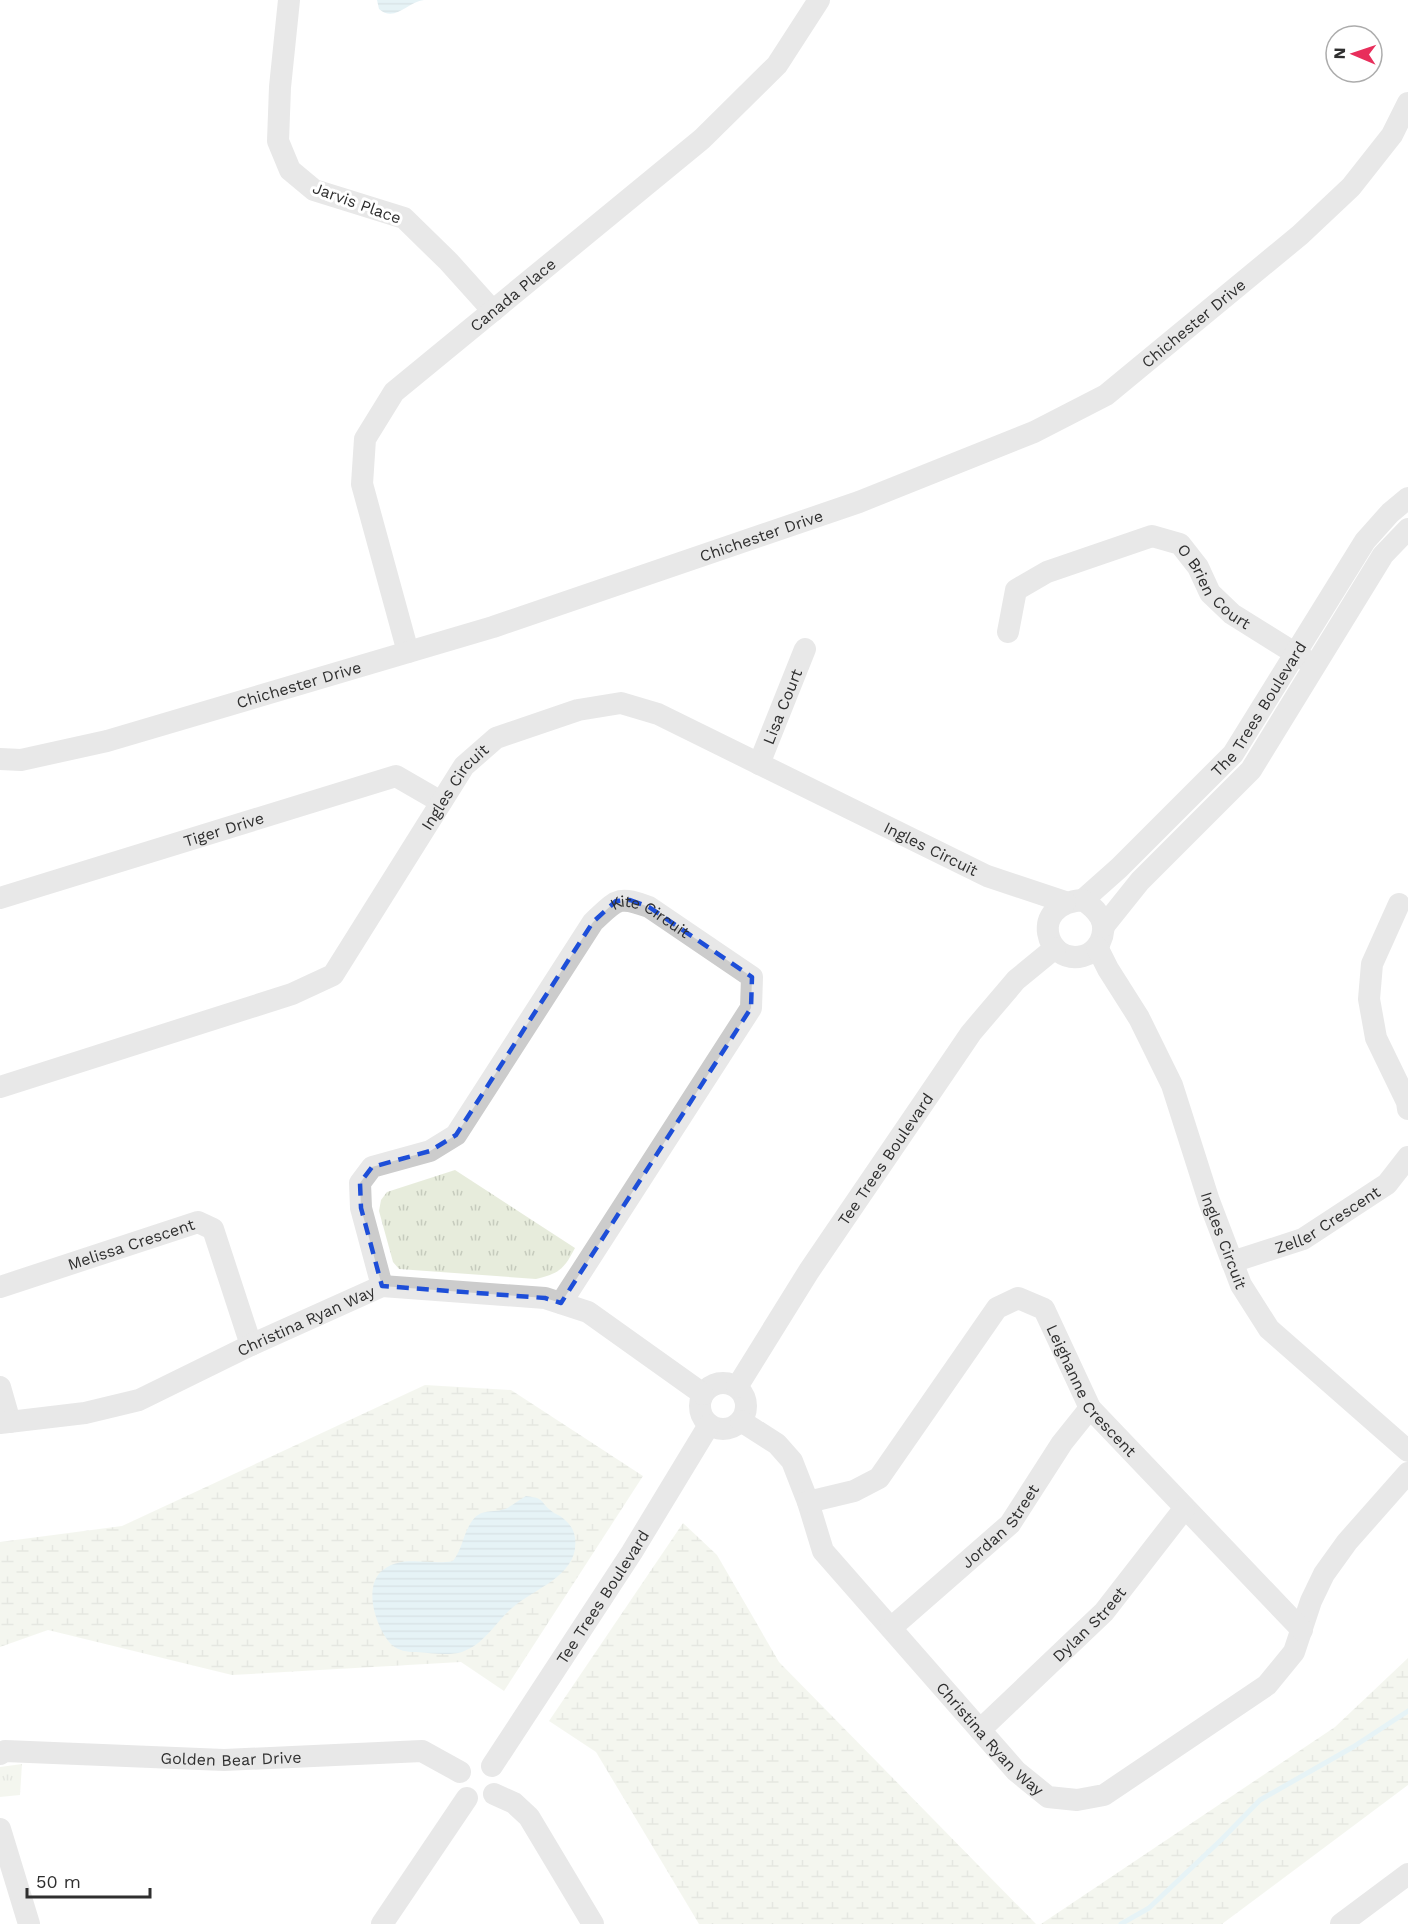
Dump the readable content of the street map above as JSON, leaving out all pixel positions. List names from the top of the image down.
{
  "streets": {
    "street": [
      "Jarvis Place",
      "Canada Place",
      "Chichester Drive",
      "O Brien Court",
      "Lisa Court",
      "The Trees Boulevard",
      "Ingles Circuit",
      "Tiger Drive",
      "Kite Circuit",
      "Tee Trees Boulevard",
      "Zeller Crescent",
      "Melissa Crescent",
      "Christina Ryan Way",
      "Leighanne Crescent",
      "Jordan Street",
      "Dylan Street",
      "Golden Bear Drive"
    ]
  },
  "crossings": [
    ["Jarvis Place", "Canada Place"],
    ["Canada Place", "Chichester Drive"],
    ["O Brien Court", "The Trees Boulevard"],
    ["Lisa Court", "Ingles Circuit"],
    ["The Trees Boulevard", "Ingles Circuit"],
    ["The Trees Boulevard", "Tee Trees Boulevard"],
    ["Ingles Circuit", "Tiger Drive"],
    ["Ingles Circuit", "Tee Trees Boulevard"],
    ["Ingles Circuit", "Zeller Crescent"],
    ["Kite Circuit", "Christina Ryan Way"],
    ["Tee Trees Boulevard", "Christina Ryan Way"],
    ["Tee Trees Boulevard", "Golden Bear Drive"],
    ["Melissa Crescent", "Christina Ryan Way"],
    ["Christina Ryan Way", "Leighanne Crescent"],
    ["Christina Ryan Way", "Jordan Street"],
    ["Christina Ryan Way", "Dylan Street"],
    ["Leighanne Crescent", "Jordan Street"],
    ["Leighanne Crescent", "Dylan Street"]
  ],
  "scale_bar": "50 m",
  "north": "left"
}
